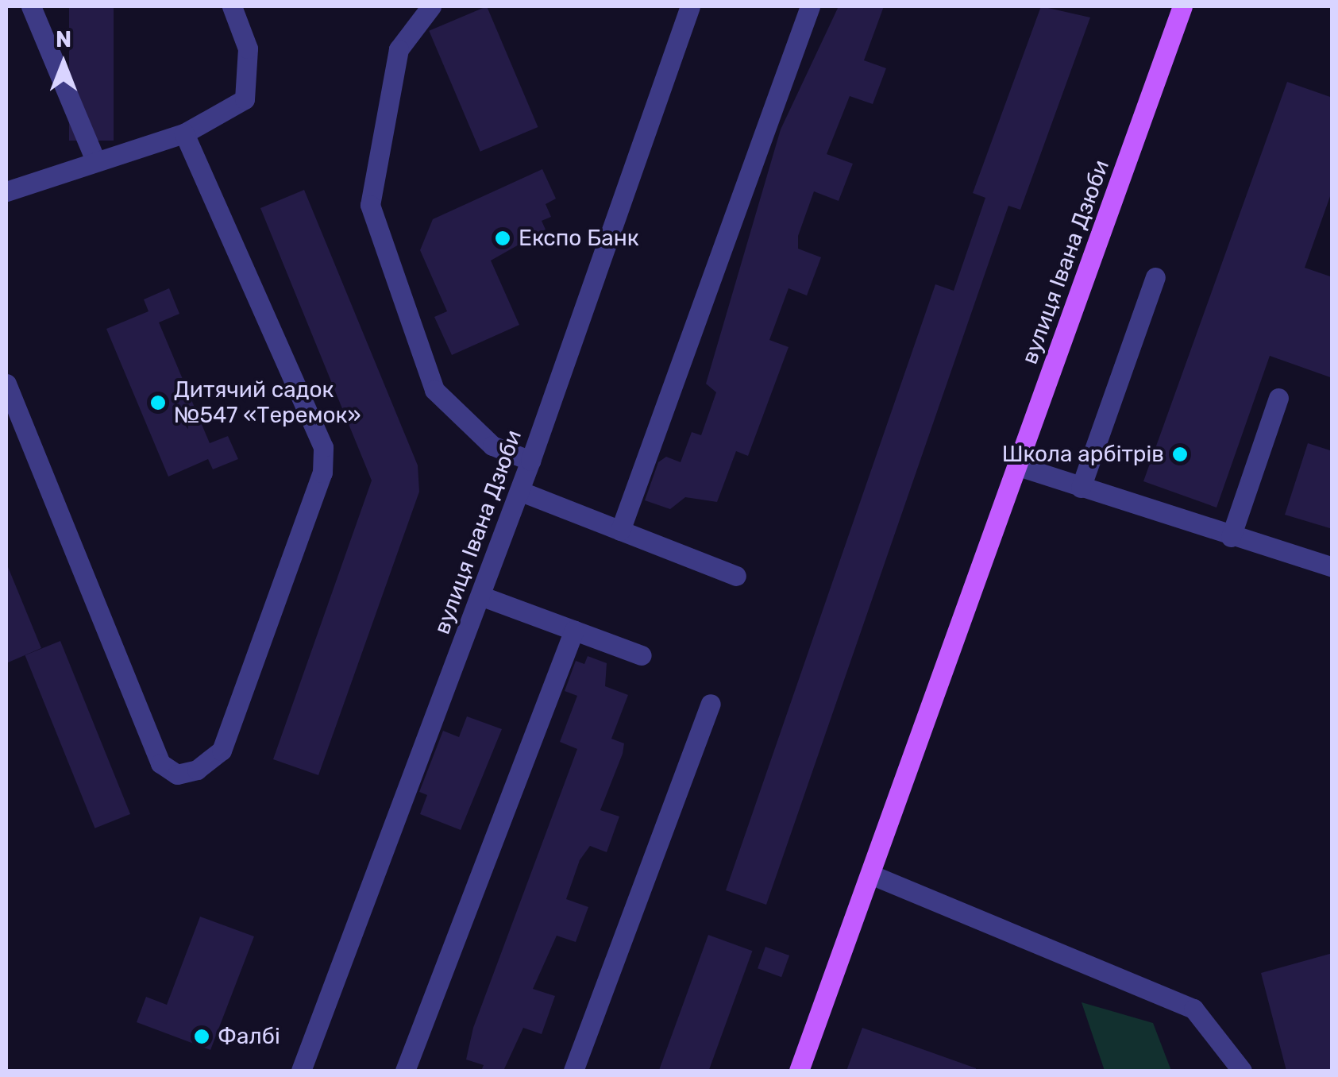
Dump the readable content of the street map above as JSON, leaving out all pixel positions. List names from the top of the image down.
{
  "streets": {
    "main road": ["вулиця Івана Дзюби"]
  },
  "places": [
    "Експо Банк",
    "Дитячий садок №547 «Теремок»",
    "Школа арбітрів",
    "Фалбі"
  ],
  "north": "top"
}
